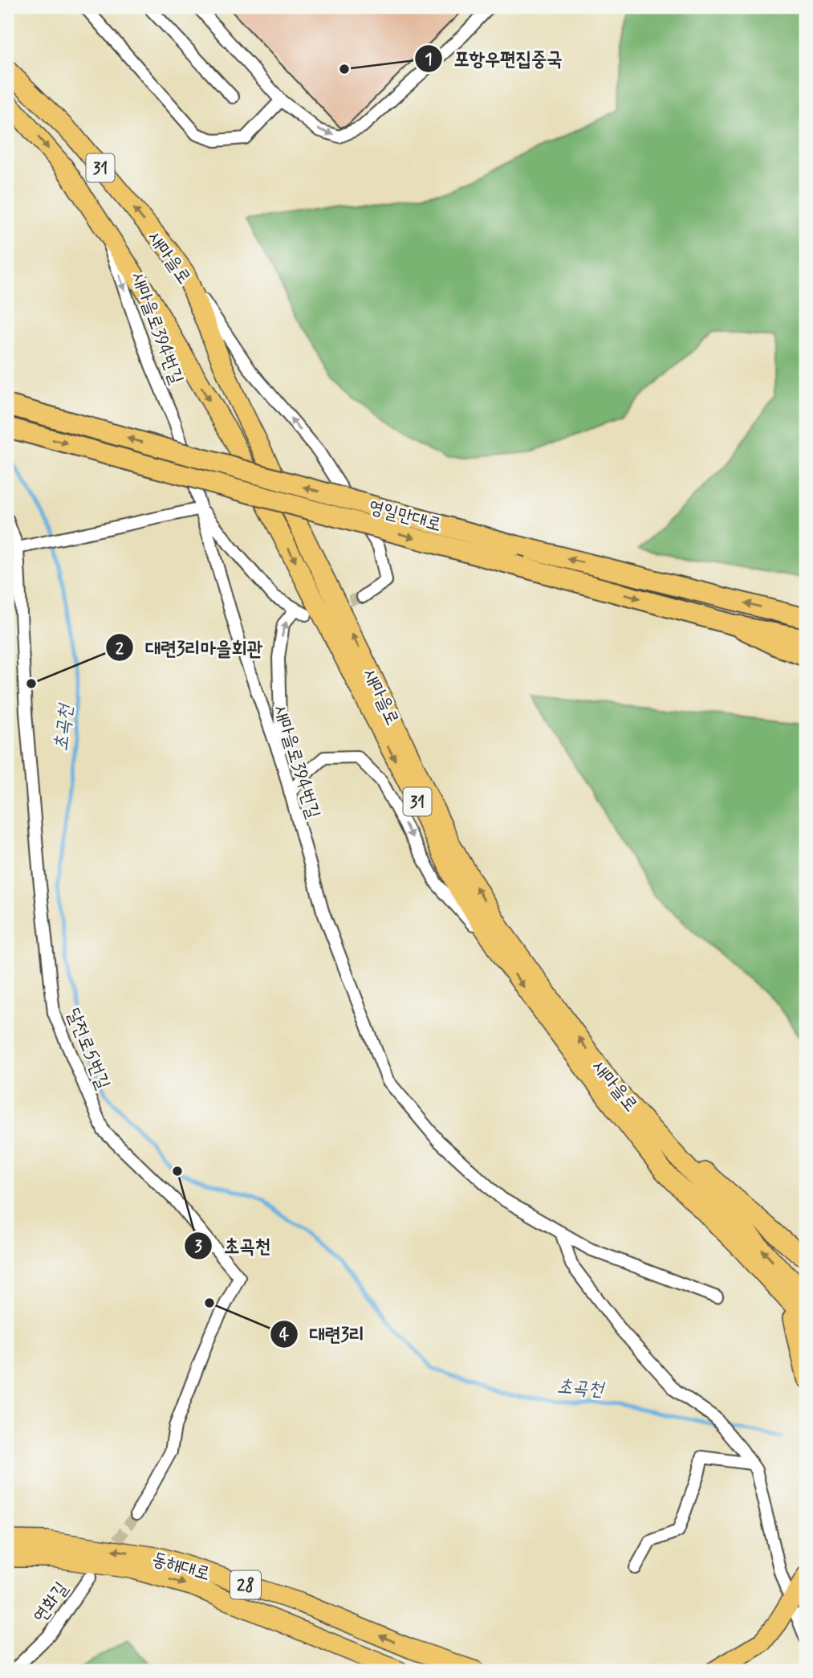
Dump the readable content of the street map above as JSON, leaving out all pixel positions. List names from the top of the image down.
{
  "streets": {
    "highway": ["영일만대로"],
    "main road": [
      "31",
      "새마을로",
      "동해대로",
      "28"
    ],
    "street": ["새마을로394번길", "달전로5번길", "연화길"]
  },
  "crossings": [
    ["새마을로", "새마을로394번길"]
  ],
  "water": ["초곡천"],
  "places": [
    "포항우편집중국",
    "대련3리마을회관",
    "초곡천",
    "대련3리"
  ]
}
